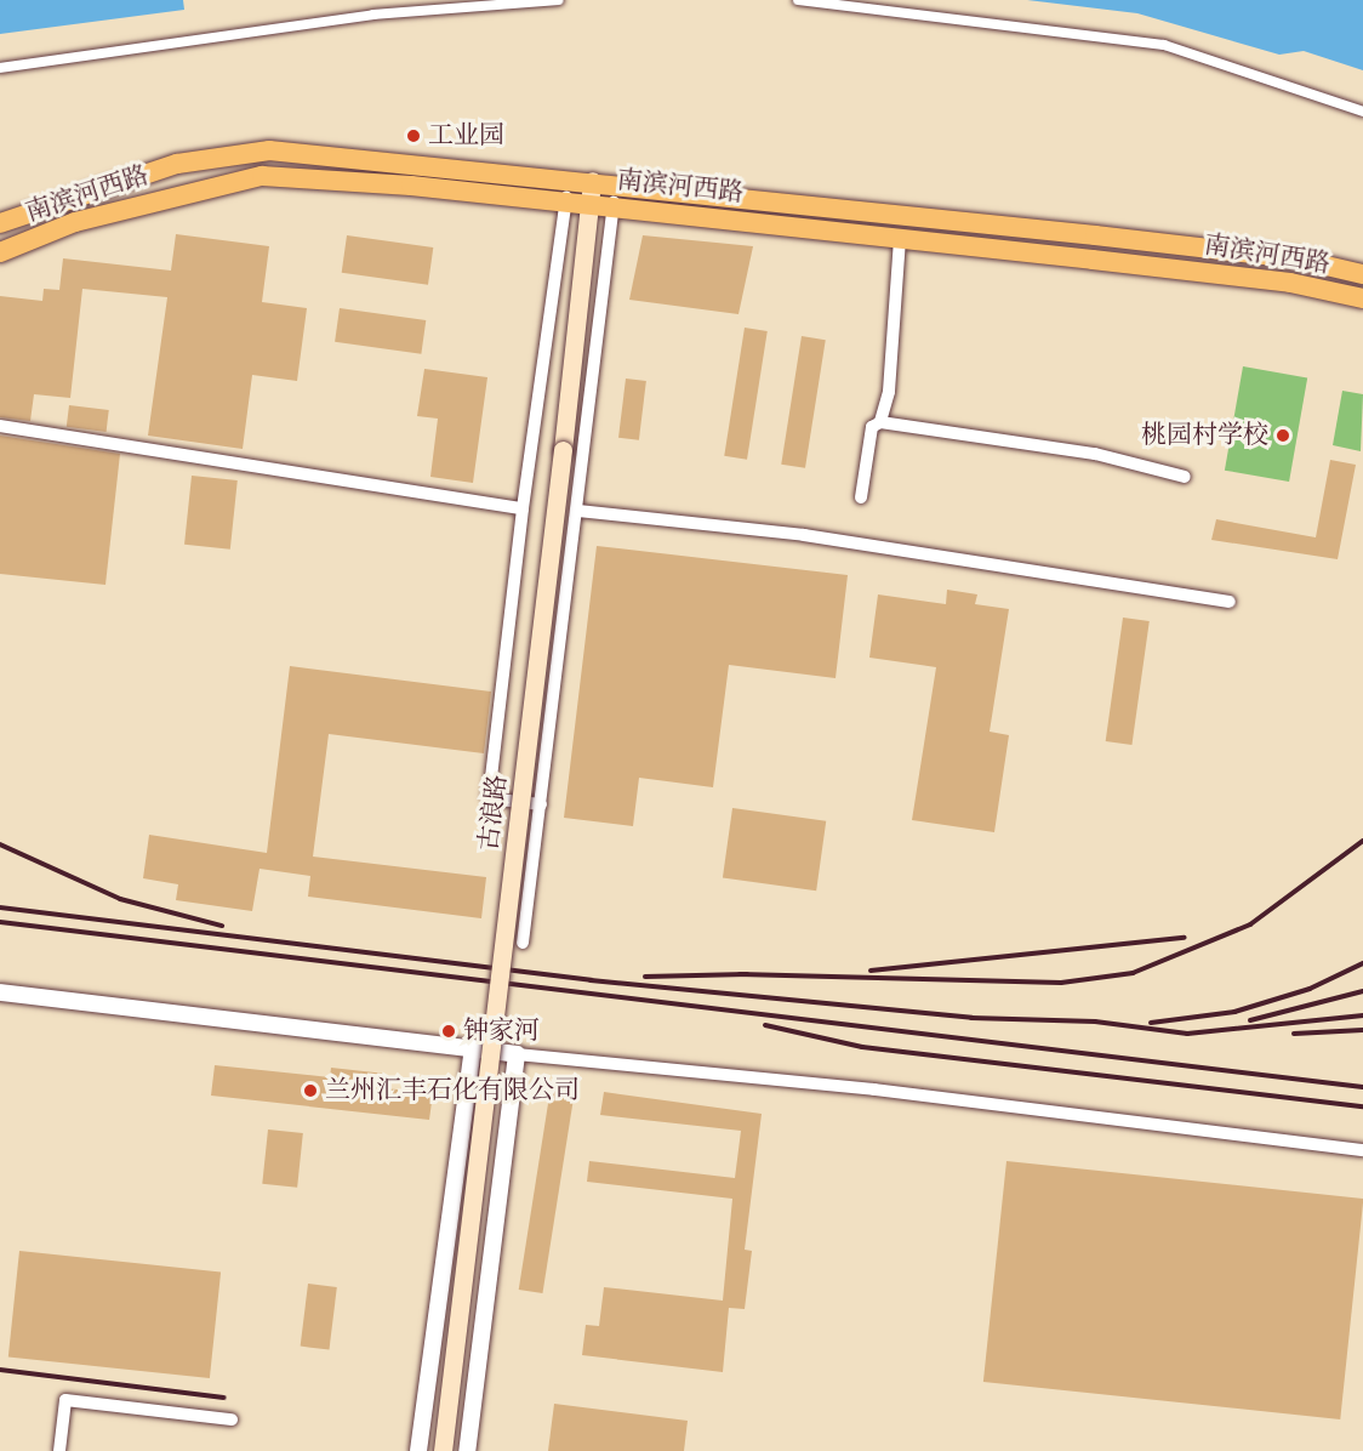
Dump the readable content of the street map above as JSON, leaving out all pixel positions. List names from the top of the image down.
{
  "streets": {
    "highway": ["南滨河西路"],
    "main road": ["古浪路"]
  },
  "crossings": [
    ["南滨河西路", "古浪路"]
  ],
  "places": [
    "工业园",
    "桃园村学校",
    "钟家河",
    "兰州汇丰石化有限公司"
  ]
}
